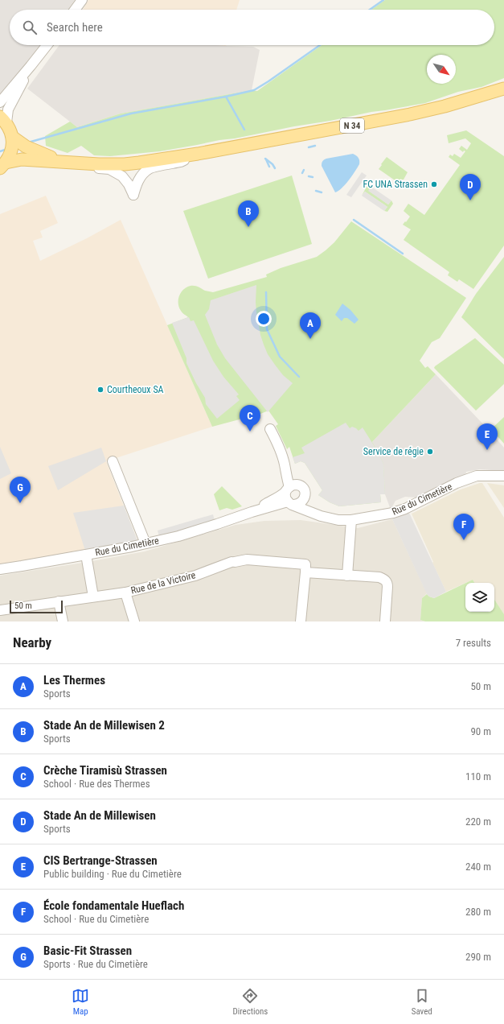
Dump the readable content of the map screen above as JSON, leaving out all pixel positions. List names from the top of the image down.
{
  "streets": {
    "main road": ["N 34"],
    "street": ["Rue du Cimetière", "Rue de la Victoire"]
  },
  "places": ["FC UNA Strassen", "Courtheoux SA", "Service de régie"],
  "scale_bar": "50 m",
  "north": "bottom right",
  "page": {
    "search": "Search here",
    "pins": [
      "D",
      "B",
      "A",
      "C",
      "E",
      "G",
      "F"
    ],
    "scale": "50 m",
    "heading": ["Nearby", "7 results"],
    "list": [
      {
        "mark": "A",
        "name": "Les Thermes",
        "note": "Sports",
        "value": "50 m"
      },
      {
        "mark": "B",
        "name": "Stade An de Millewisen 2",
        "note": "Sports",
        "value": "90 m"
      },
      {
        "mark": "C",
        "name": "Crèche Tiramisù Strassen",
        "note": "School · Rue des Thermes",
        "value": "110 m"
      },
      {
        "mark": "D",
        "name": "Stade An de Millewisen",
        "note": "Sports",
        "value": "220 m"
      },
      {
        "mark": "E",
        "name": "CIS Bertrange-Strassen",
        "note": "Public building · Rue du Cimetière",
        "value": "240 m"
      },
      {
        "mark": "F",
        "name": "École fondamentale Hueflach",
        "note": "School · Rue du Cimetière",
        "value": "280 m"
      },
      {
        "mark": "G",
        "name": "Basic-Fit Strassen",
        "note": "Sports · Rue du Cimetière",
        "value": "290 m"
      }
    ],
    "nav": ["Map", "Directions", "Saved"]
  }
}
